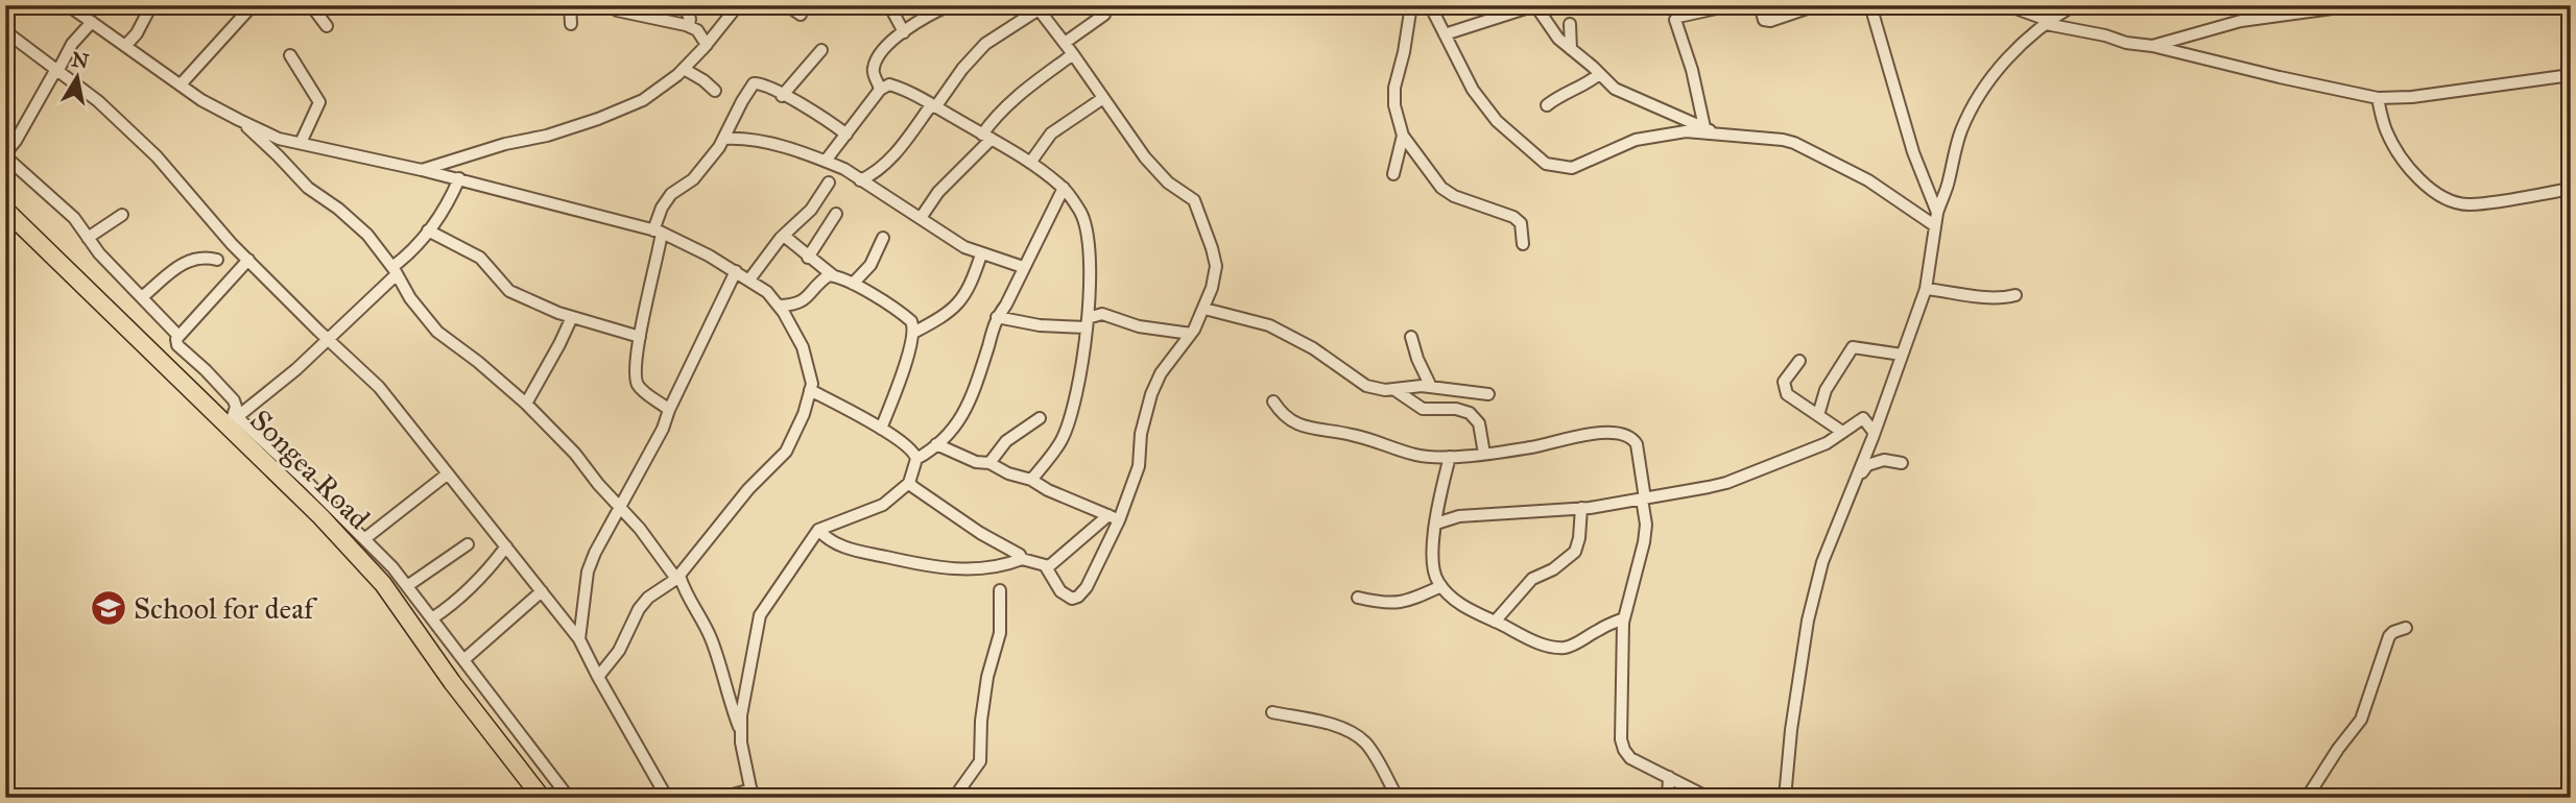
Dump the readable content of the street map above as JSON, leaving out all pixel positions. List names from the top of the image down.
{
  "streets": {
    "highway": ["Songea Road"]
  },
  "places": {
    "school or university": ["School for deaf"]
  },
  "north": "top"
}
